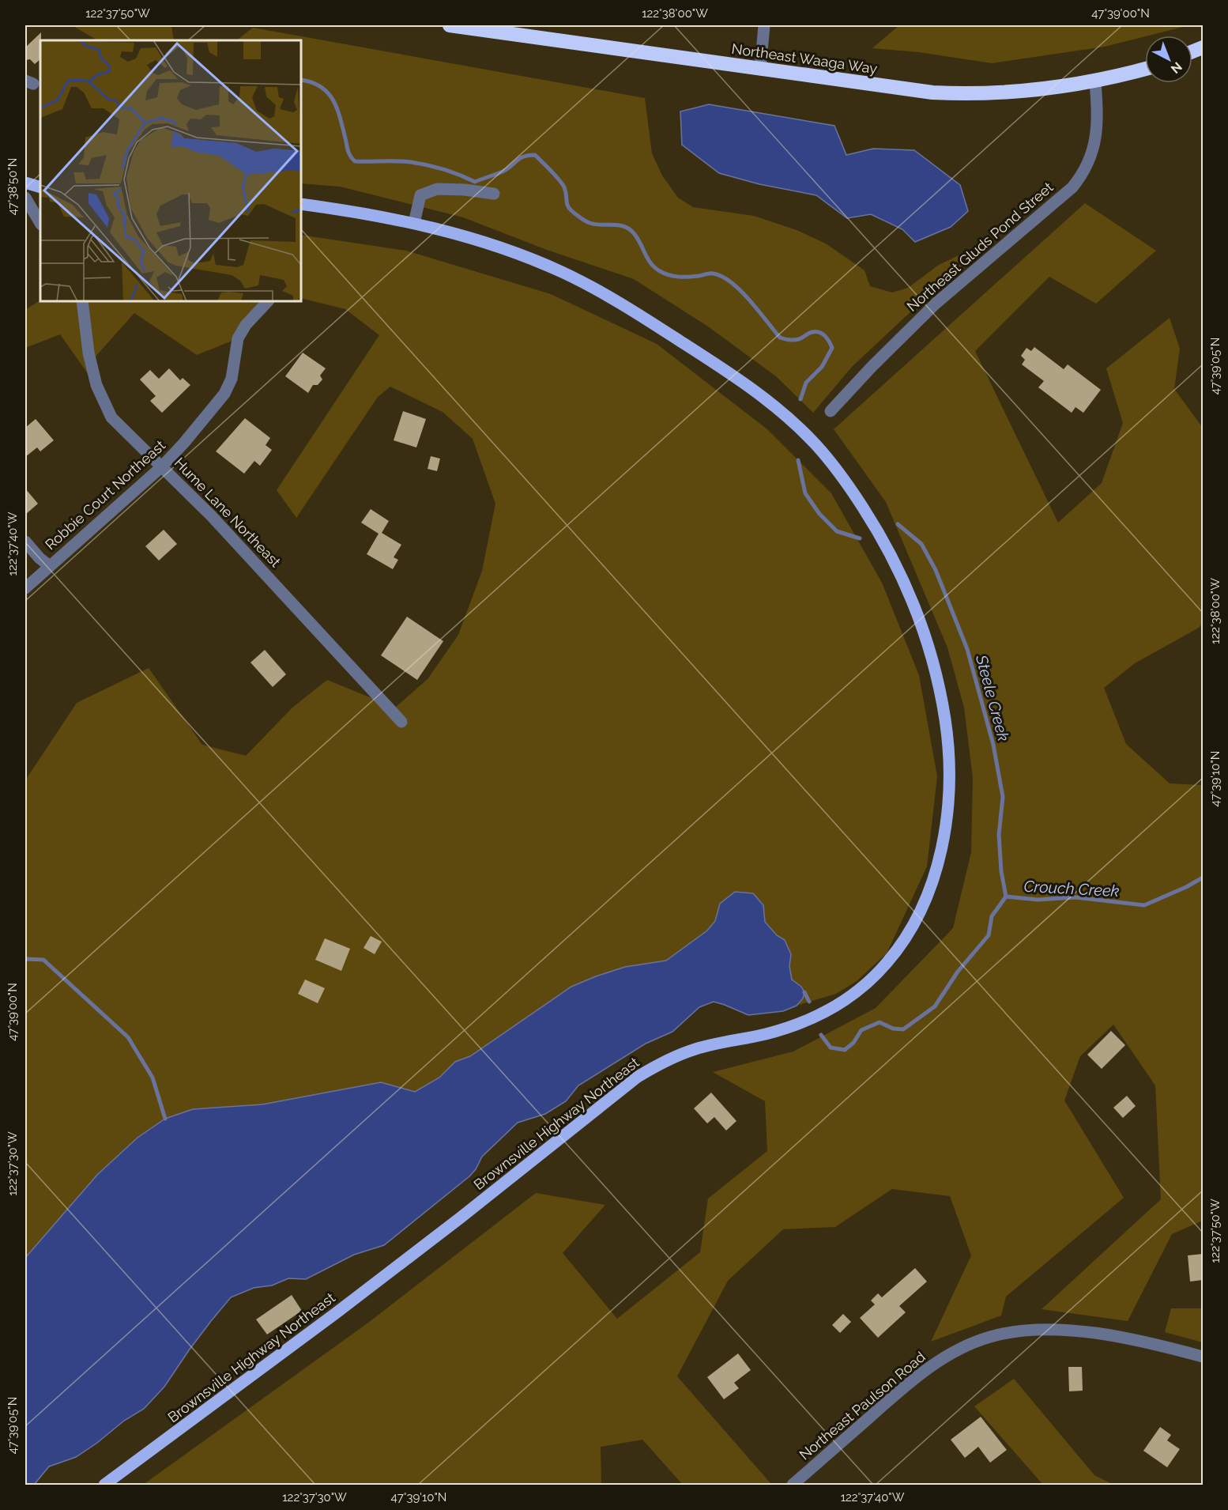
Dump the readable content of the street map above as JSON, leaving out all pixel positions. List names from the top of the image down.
{
  "streets": {
    "highway": ["Northeast Waaga Way"],
    "main road": ["Brownsville Highway Northeast"],
    "street": [
      "Northeast Gluds Pond Street",
      "Robbie Court Northeast",
      "Hume Lane Northeast",
      "Northeast Paulson Road"
    ]
  },
  "crossings": [
    ["Northeast Waaga Way", "Northeast Gluds Pond Street"],
    ["Robbie Court Northeast", "Hume Lane Northeast"]
  ],
  "water": ["Steele Creek", "Crouch Creek"],
  "north": "bottom right",
  "coordinates": [
    "122°37'50\"W",
    "122°38'00\"W",
    "47°39'00\"N",
    "47°38'50\"N",
    "47°39'05\"N",
    "122°37'40\"W",
    "47°39'10\"N",
    "122°37'30\"W"
  ]
}
